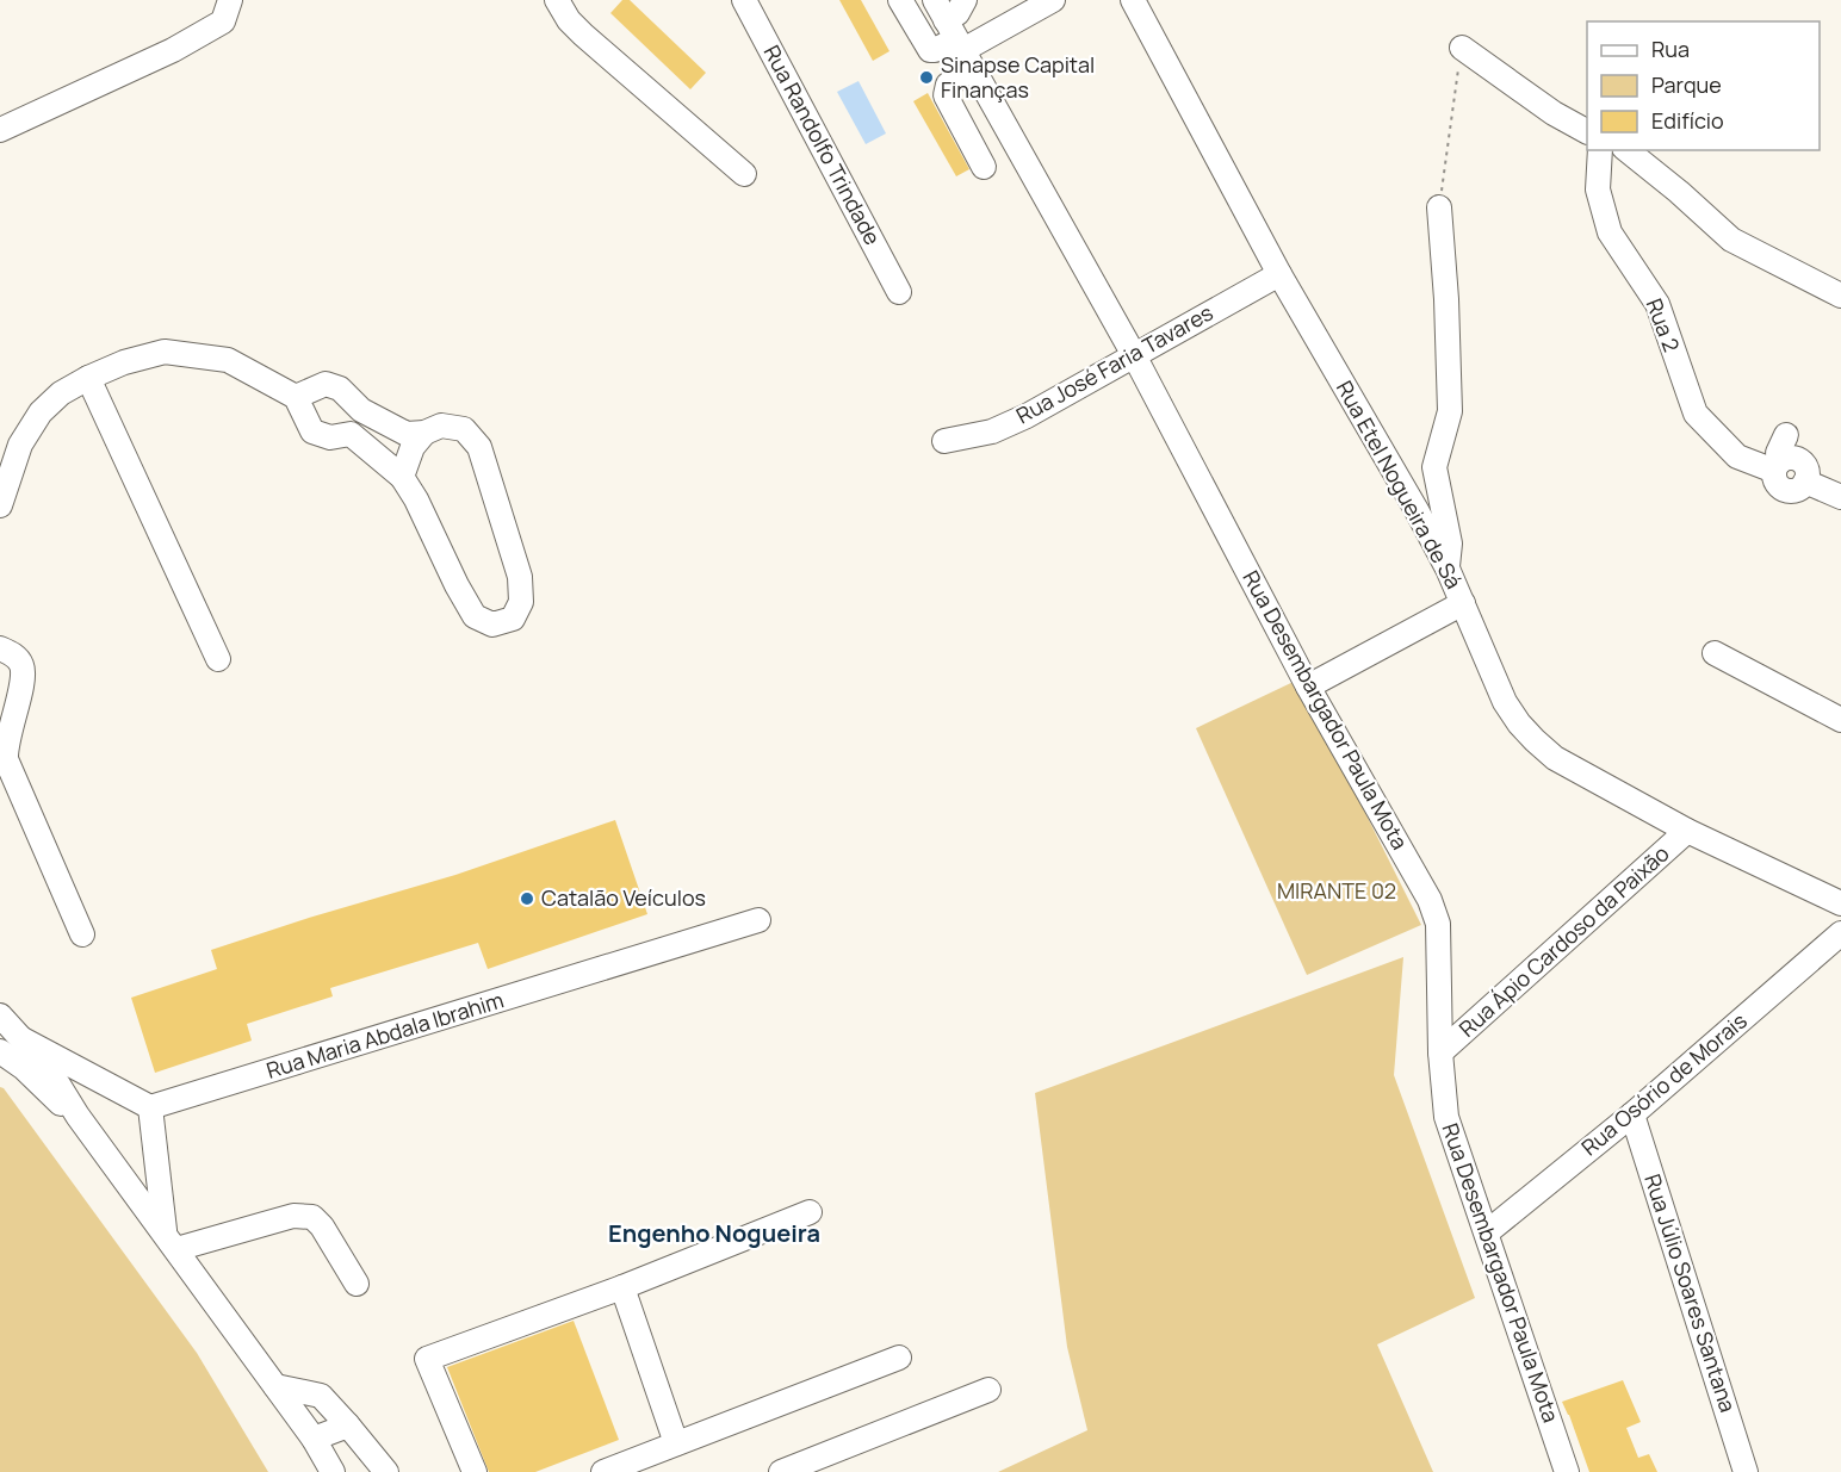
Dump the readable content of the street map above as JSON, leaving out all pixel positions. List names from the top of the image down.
{
  "streets": {
    "street": [
      "Rua Randolfo Trindade",
      "Rua 2",
      "Rua José Faria Tavares",
      "Rua Etel Nogueira de Sá",
      "Rua Desembargador Paula Mota",
      "Rua Ápio Cardoso da Paixão",
      "Rua Maria Abdala Ibrahim",
      "Rua Osório de Morais",
      "Rua Júlio Soares Santana"
    ]
  },
  "crossings": [
    ["Rua José Faria Tavares", "Rua Etel Nogueira de Sá"],
    ["Rua José Faria Tavares", "Rua Desembargador Paula Mota"],
    ["Rua Etel Nogueira de Sá", "Rua Ápio Cardoso da Paixão"],
    ["Rua Desembargador Paula Mota", "Rua Ápio Cardoso da Paixão"],
    ["Rua Desembargador Paula Mota", "Rua Osório de Morais"],
    ["Rua Osório de Morais", "Rua Júlio Soares Santana"]
  ],
  "districts": ["Engenho Nogueira"],
  "parks": ["MIRANTE 02"],
  "places": ["Sinapse Capital Finanças", "Catalão Veículos"],
  "legend": ["Rua", "Parque", "Edifício"]
}
